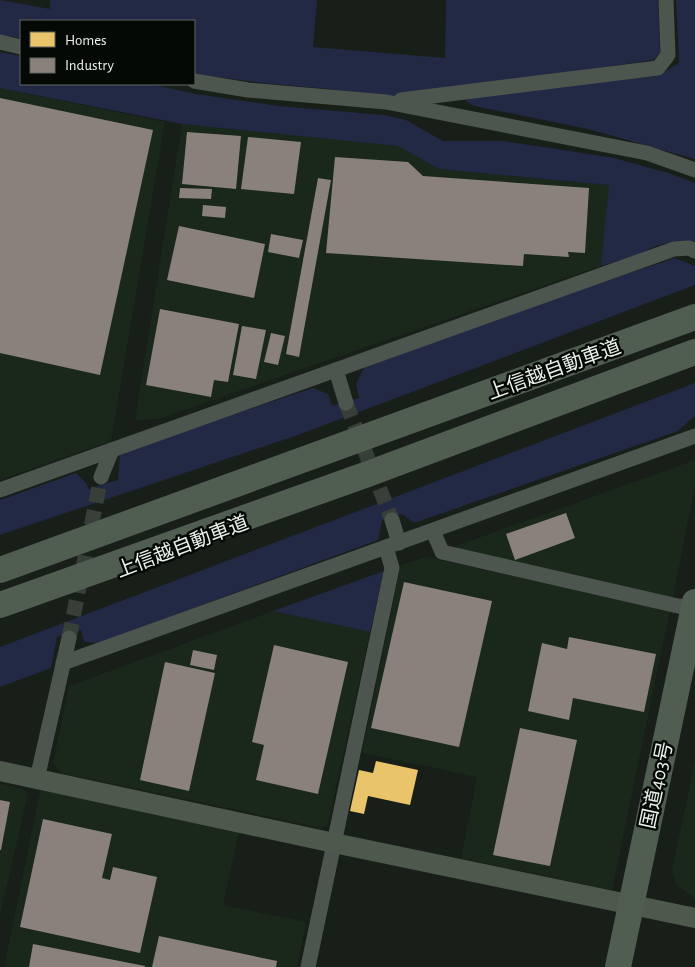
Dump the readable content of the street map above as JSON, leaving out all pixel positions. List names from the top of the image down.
{
  "streets": {
    "highway": ["上信越自動車道", "国道403号"]
  },
  "legend": ["Homes", "Industry"]
}
